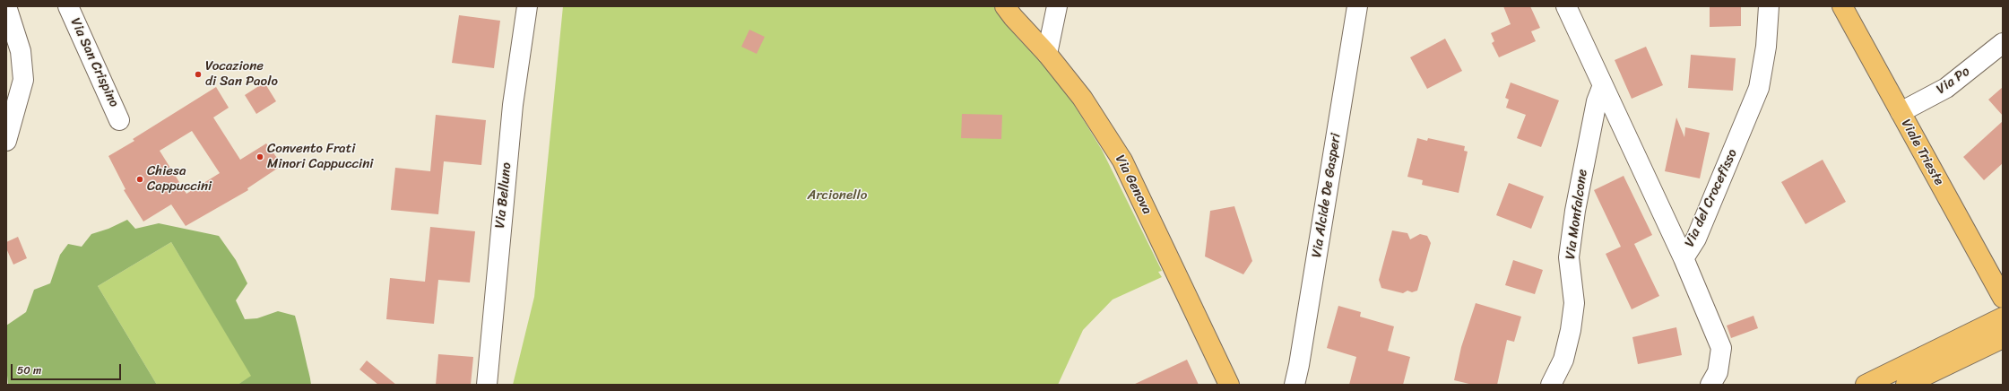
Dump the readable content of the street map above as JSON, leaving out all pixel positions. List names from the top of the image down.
{
  "streets": {
    "main road": ["Viale Trieste", "Via Genova"],
    "street": [
      "Via San Crispino",
      "Via Po",
      "Via Belluno",
      "Via Alcide De Gasperi",
      "Via del Crocefisso",
      "Via Monfalcone"
    ]
  },
  "crossings": [
    ["Via Po", "Viale Trieste"]
  ],
  "parks": ["Arcionello"],
  "places": ["Vocazione di San Paolo", "Convento Frati Minori Cappuccini", "Chiesa Cappuccini"],
  "scale_bar": "50 m"
}
